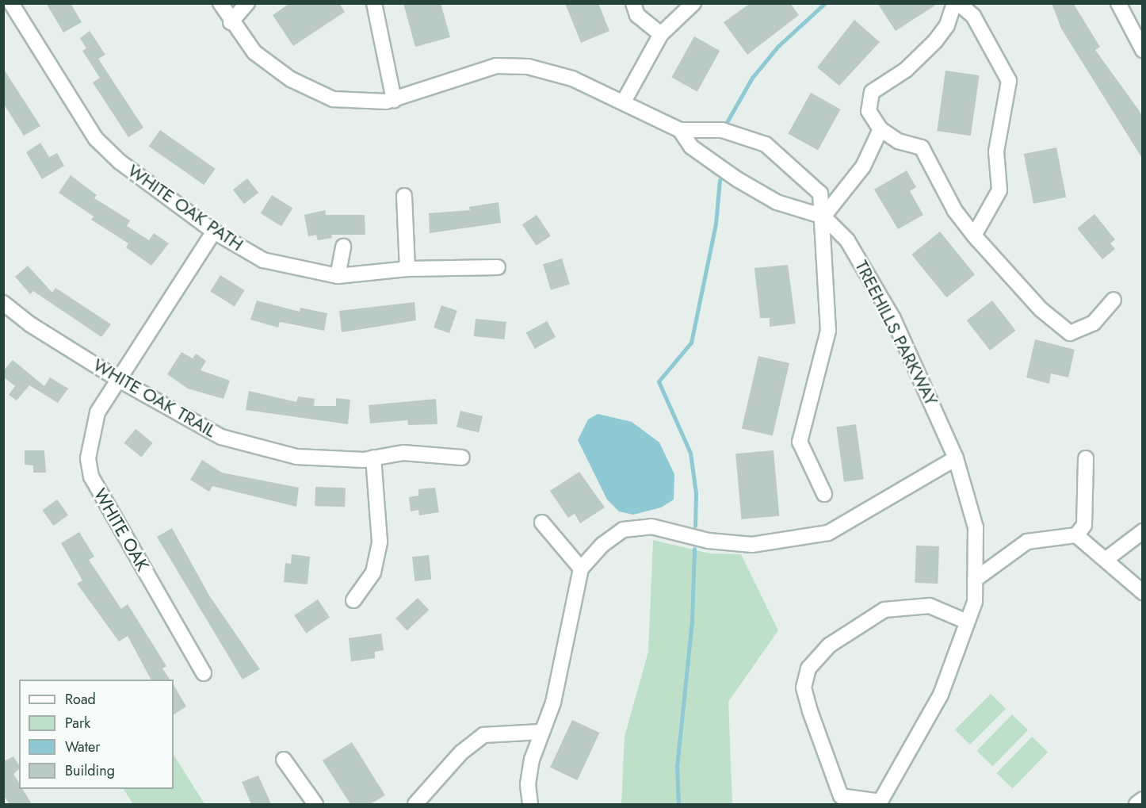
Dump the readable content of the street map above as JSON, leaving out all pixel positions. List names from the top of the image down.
{
  "streets": {
    "street": [
      "WHITE OAK PATH",
      "TREEHILLS PARKWAY",
      "WHITE OAK TRAIL",
      "WHITE OAK"
    ]
  },
  "crossings": [
    ["WHITE OAK PATH", "WHITE OAK"],
    ["WHITE OAK TRAIL", "WHITE OAK"]
  ],
  "legend": [
    "Road",
    "Park",
    "Water",
    "Building"
  ]
}
